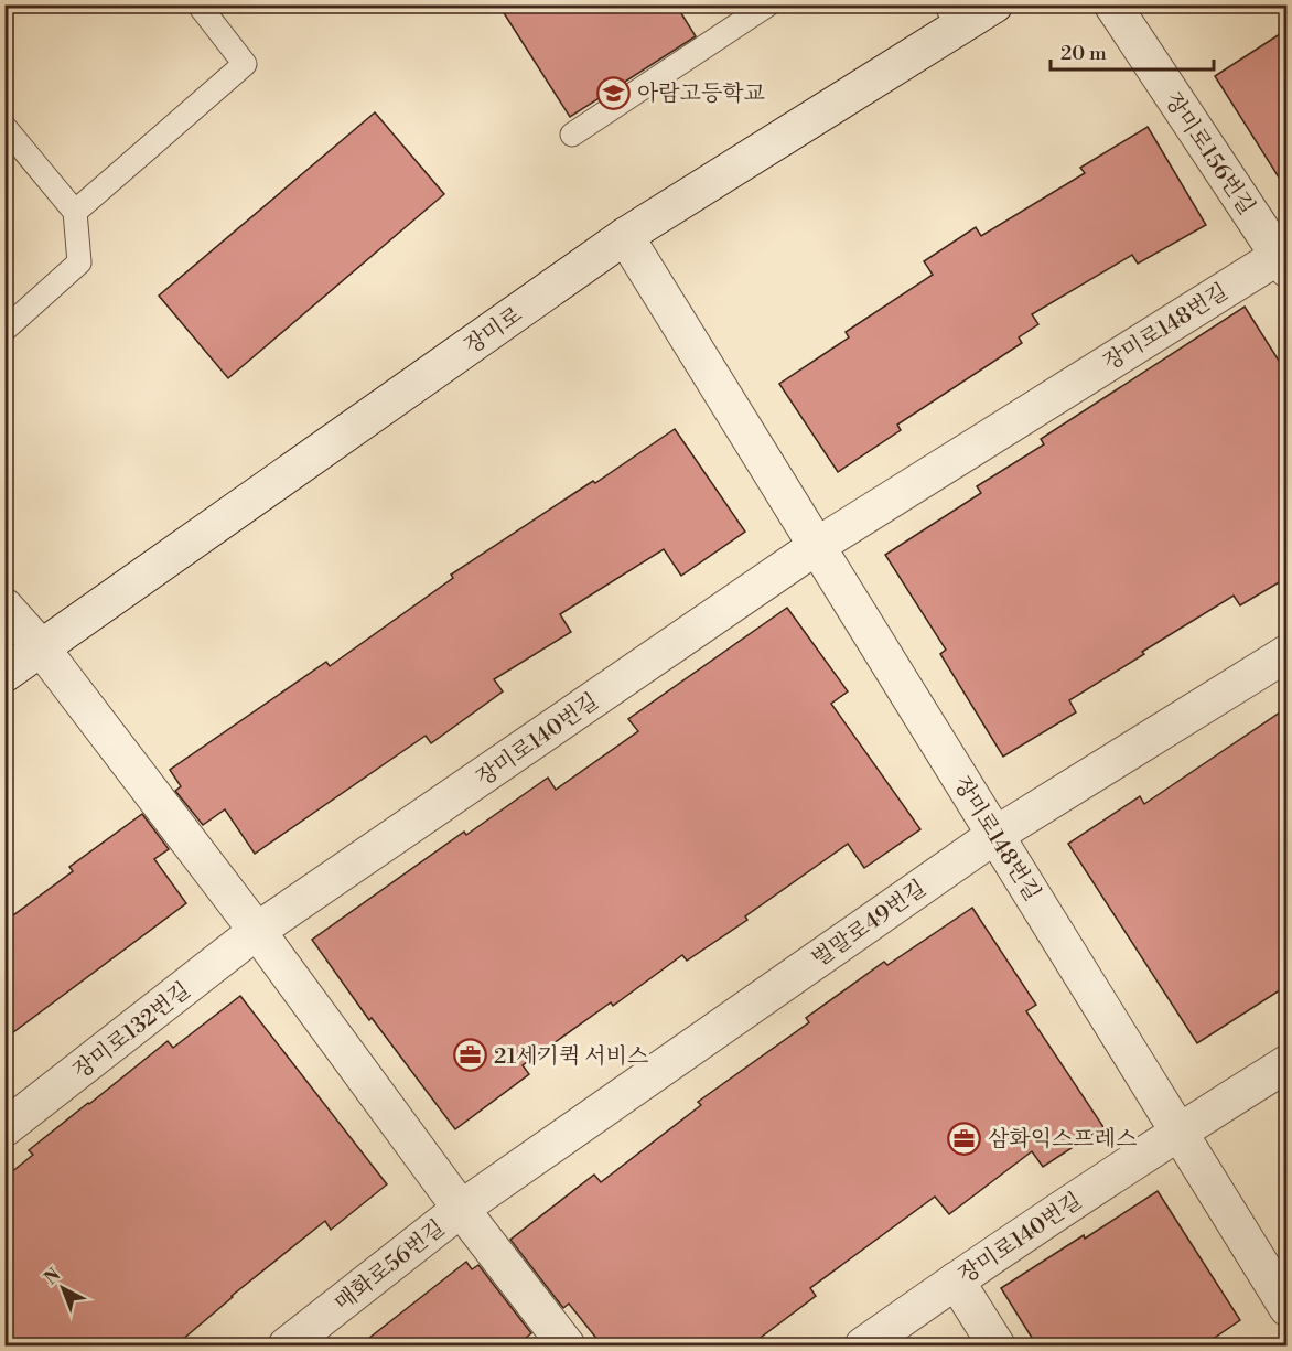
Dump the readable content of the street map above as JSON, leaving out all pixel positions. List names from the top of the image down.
{
  "streets": {
    "street": [
      "장미로156번길",
      "장미로148번길",
      "장미로",
      "장미로140번길",
      "벌말로49번길",
      "장미로132번길",
      "매화로56번길"
    ]
  },
  "crossings": [
    ["장미로156번길", "장미로148번길"],
    ["장미로148번길", "장미로"],
    ["장미로148번길", "장미로140번길"],
    ["장미로148번길", "벌말로49번길"],
    ["장미로140번길", "장미로132번길"],
    ["벌말로49번길", "매화로56번길"]
  ],
  "places": {
    "school or university": ["아람고등학교"],
    "office": ["21세기퀵 서비스", "삼화익스프레스"]
  },
  "scale_bar": "20 m",
  "north": "top left"
}
